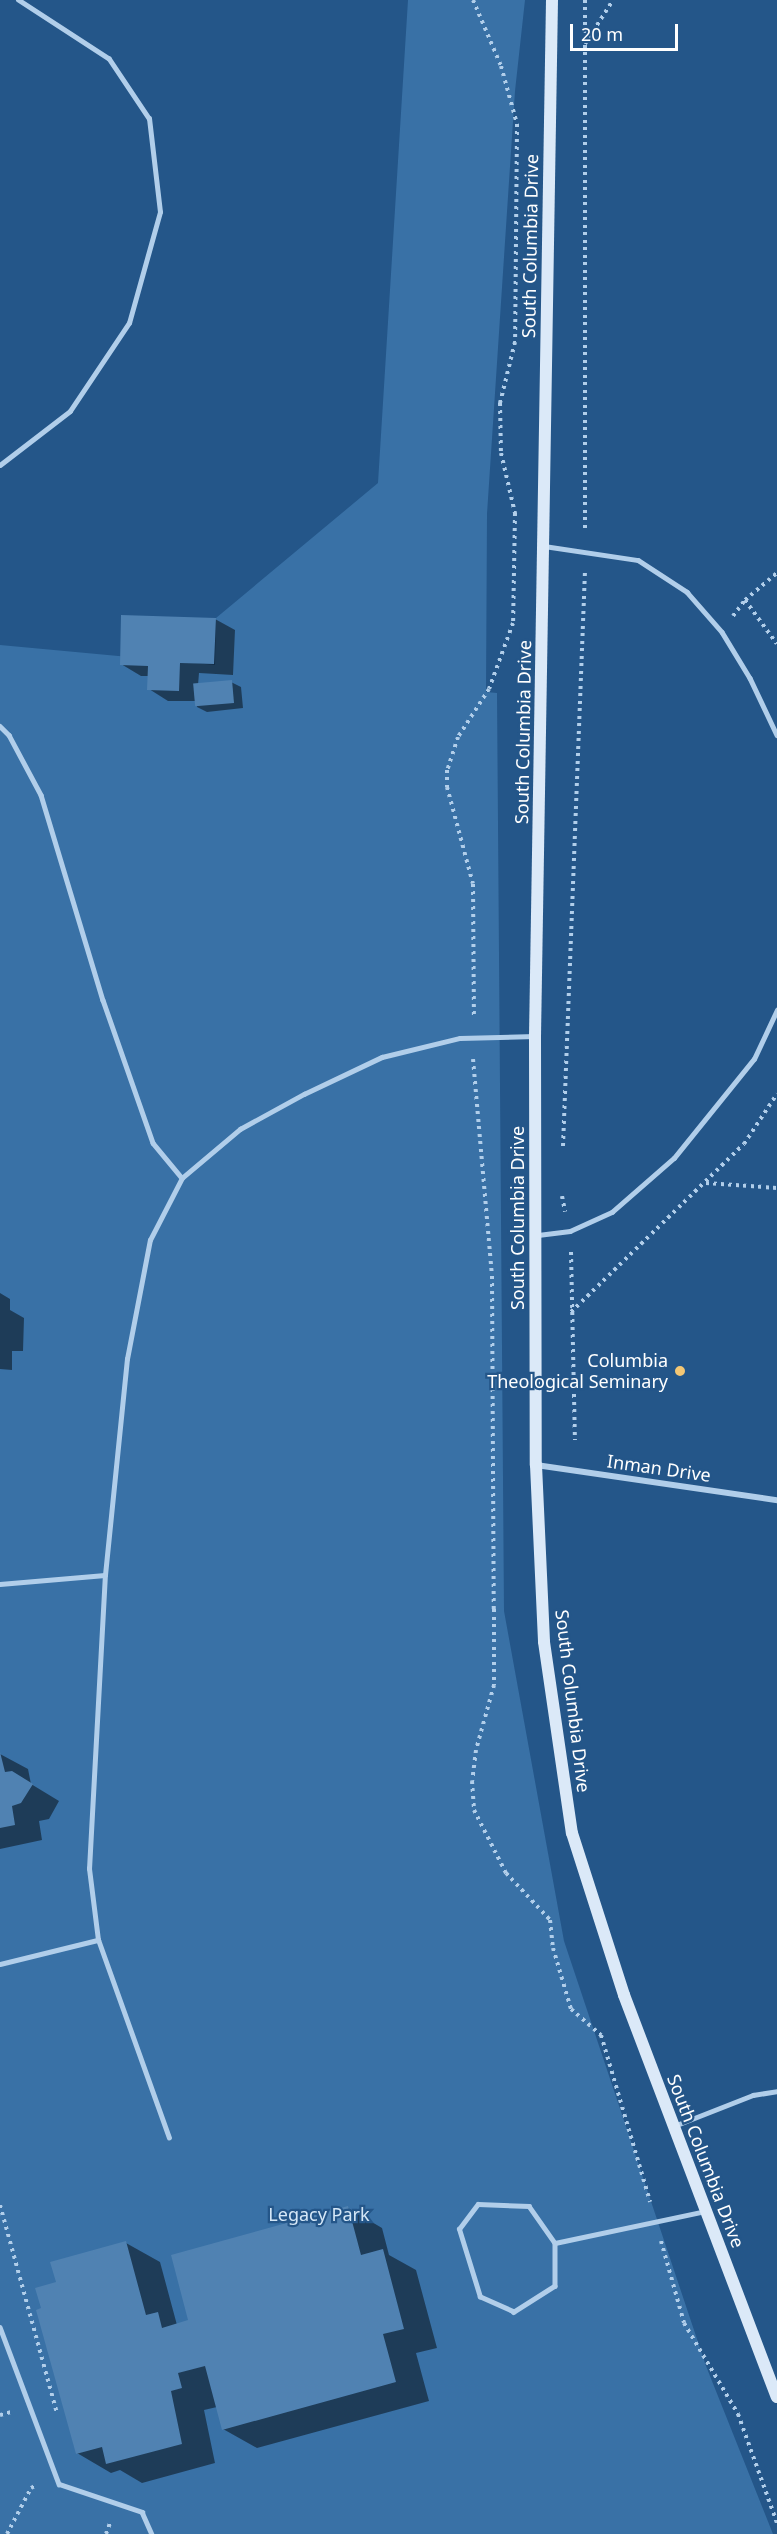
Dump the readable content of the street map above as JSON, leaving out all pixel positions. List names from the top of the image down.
{
  "streets": {
    "main road": ["South Columbia Drive"],
    "street": ["Inman Drive"]
  },
  "crossings": [
    ["South Columbia Drive", "Inman Drive"]
  ],
  "parks": ["Legacy Park"],
  "places": ["Columbia Theological Seminary"],
  "scale_bar": "20 m"
}
